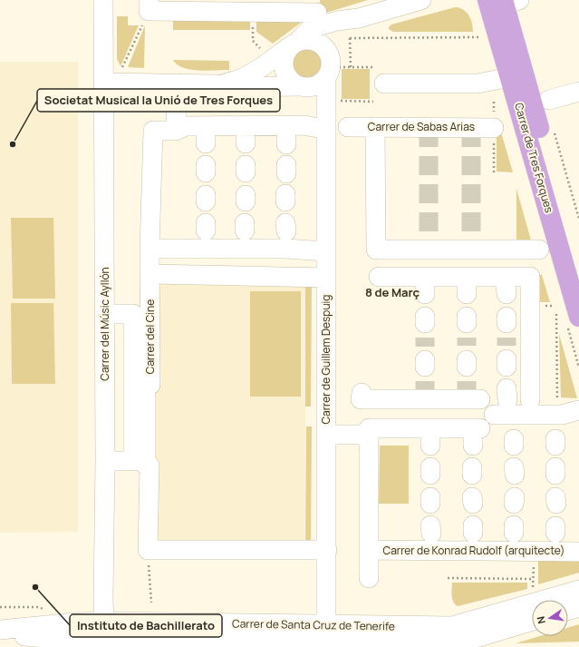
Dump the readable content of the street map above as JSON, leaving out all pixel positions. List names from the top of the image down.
{
  "streets": {
    "main road": ["Carrer de Tres Forques"],
    "street": [
      "Carrer de Sabas Arias",
      "Carrer del Músic Ayllón",
      "Carrer del Cine",
      "Carrer de Guillem Despuig",
      "Carrer de Konrad Rudolf (arquitecte)",
      "Carrer de Santa Cruz de Tenerife"
    ]
  },
  "crossings": [
    ["Carrer del Músic Ayllón", "Carrer de Santa Cruz de Tenerife"],
    ["Carrer de Guillem Despuig", "Carrer de Santa Cruz de Tenerife"]
  ],
  "districts": ["8 de Març"],
  "places": ["Societat Musical la Unió de Tres Forques", "Instituto de Bachillerato"],
  "north": "left"
}
